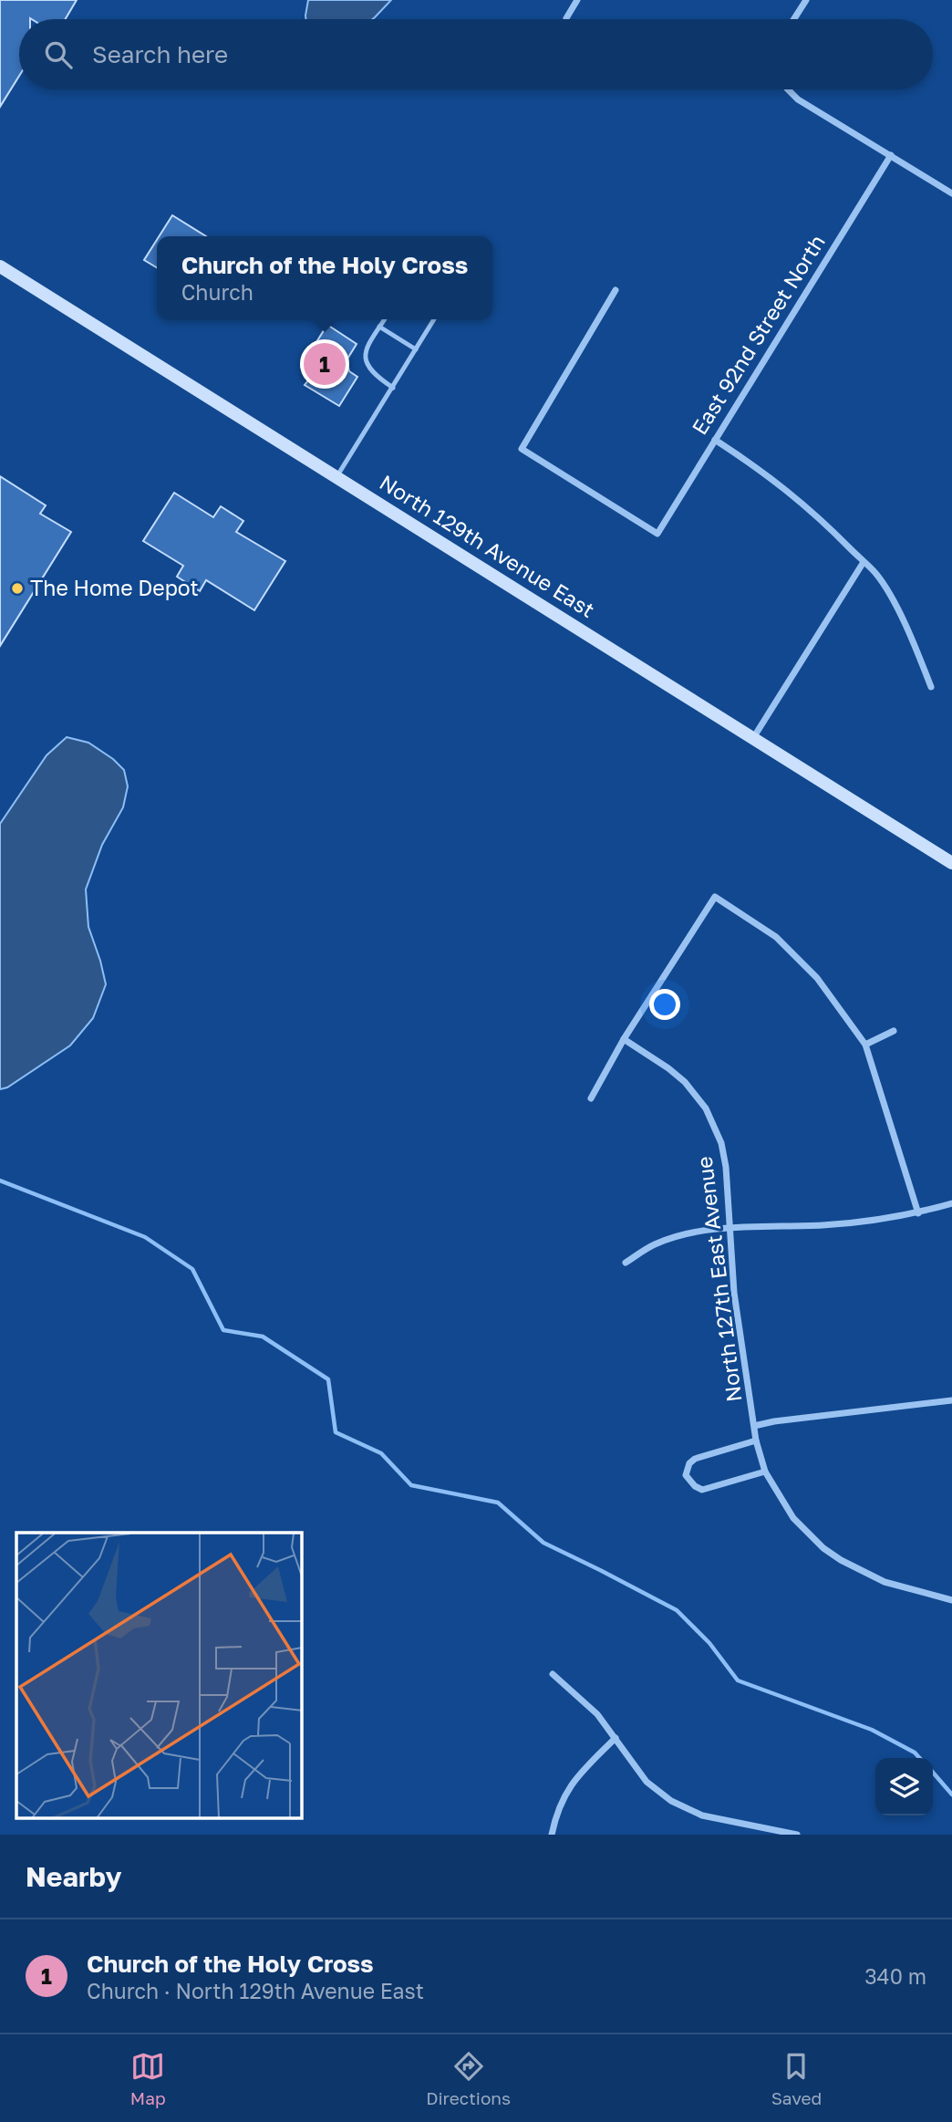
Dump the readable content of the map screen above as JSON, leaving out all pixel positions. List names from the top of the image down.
{
  "streets": {
    "main road": ["North 129th Avenue East"],
    "street": ["East 92nd Street North", "North 127th East Avenue"]
  },
  "places": ["The Home Depot"],
  "page": {
    "search": "Search here",
    "popup": ["Church of the Holy Cross", "Church"],
    "pins": "1",
    "heading": "Nearby",
    "list": [
      {
        "mark": "1",
        "name": "Church of the Holy Cross",
        "note": "Church · North 129th Avenue East",
        "value": "340 m"
      }
    ],
    "nav": ["Map", "Directions", "Saved"]
  }
}
